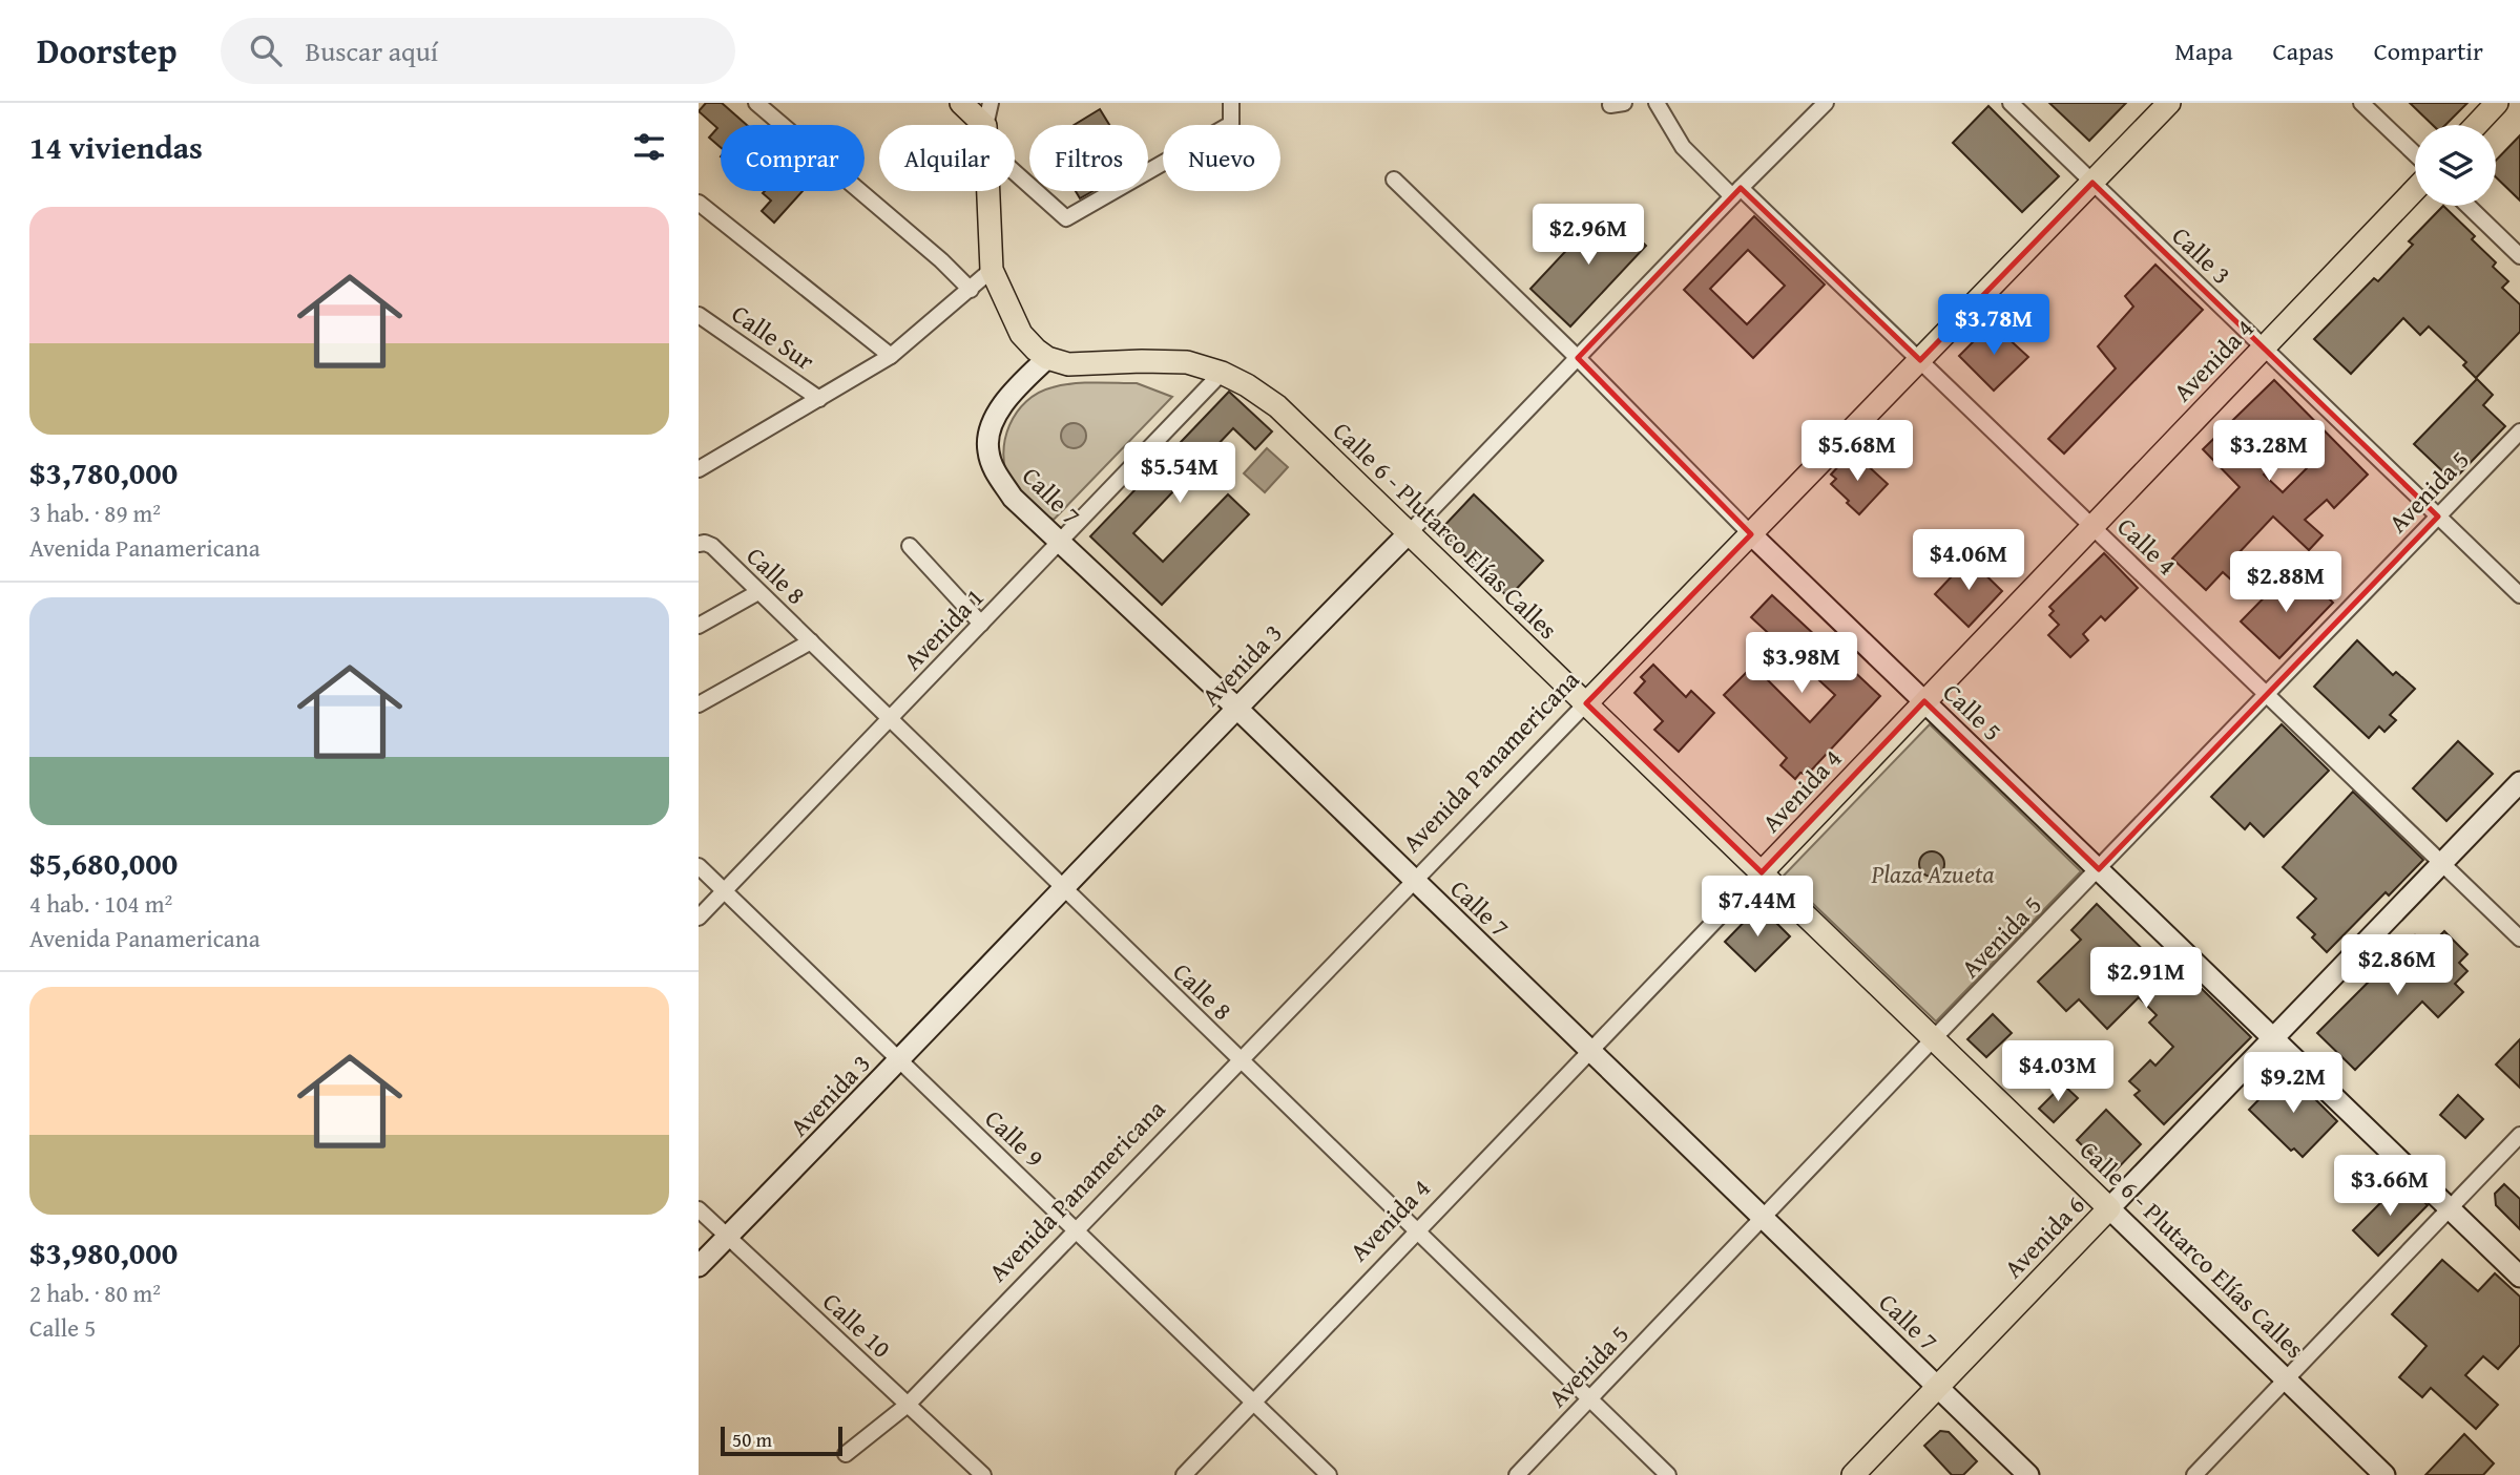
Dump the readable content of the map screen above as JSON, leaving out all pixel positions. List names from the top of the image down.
{
  "streets": {
    "main road": [
      "Avenida 4",
      "Calle 6 - Plutarco Elías Calles",
      "Avenida Panamericana",
      "Avenida 6"
    ],
    "street": [
      "Calle 3",
      "Calle Sur",
      "Avenida 5",
      "Calle 7",
      "Calle 4",
      "Calle 8",
      "Avenida 1",
      "Avenida 3",
      "Calle 5",
      "Calle 9",
      "Calle 10"
    ]
  },
  "crossings": [
    ["Calle 3", "Avenida 4"],
    ["Calle 3", "Avenida 5"],
    ["Calle 3", "Avenida Panamericana"],
    ["Avenida 4", "Calle 7"],
    ["Avenida 4", "Calle 6 - Plutarco Elías Calles"],
    ["Avenida 4", "Calle 4"],
    ["Avenida 4", "Calle 8"],
    ["Avenida 4", "Calle 5"],
    ["Avenida 4", "Calle 9"],
    ["Avenida 5", "Calle 7"],
    ["Avenida 5", "Calle 6 - Plutarco Elías Calles"],
    ["Avenida 5", "Calle 4"],
    ["Avenida 5", "Calle 8"],
    ["Avenida 5", "Calle 5"],
    ["Calle 7", "Calle 6 - Plutarco Elías Calles"],
    ["Calle 7", "Avenida 1"],
    ["Calle 7", "Avenida 3"],
    ["Calle 7", "Avenida Panamericana"],
    ["Calle 7", "Avenida 6"],
    ["Calle 6 - Plutarco Elías Calles", "Avenida 1"],
    ["Calle 6 - Plutarco Elías Calles", "Avenida 3"],
    ["Calle 6 - Plutarco Elías Calles", "Avenida Panamericana"],
    ["Calle 6 - Plutarco Elías Calles", "Avenida 6"],
    ["Calle 4", "Avenida 3"],
    ["Calle 4", "Avenida Panamericana"],
    ["Calle 4", "Avenida 6"],
    ["Calle 8", "Avenida 1"],
    ["Calle 8", "Avenida 3"],
    ["Calle 8", "Avenida Panamericana"],
    ["Avenida 1", "Calle 9"],
    ["Avenida 3", "Calle 5"],
    ["Avenida 3", "Calle 9"],
    ["Avenida 3", "Calle 10"],
    ["Calle 5", "Avenida Panamericana"],
    ["Calle 5", "Avenida 6"],
    ["Avenida Panamericana", "Calle 9"],
    ["Avenida Panamericana", "Calle 10"]
  ],
  "parks": ["Plaza Azueta"],
  "scale_bar": "50 m",
  "page": {
    "header": "Doorstep",
    "search": "Buscar aquí",
    "nav": ["Mapa", "Capas", "Compartir"],
    "heading": "14 viviendas",
    "chip": [
      "Comprar",
      "Alquilar",
      "Filtros",
      "Nuevo"
    ],
    "list": [
      {
        "name": "$3,780,000",
        "note": "3 hab. · 89 m² · Avenida Panamericana"
      },
      {
        "name": "$5,680,000",
        "note": "4 hab. · 104 m² · Avenida Panamericana"
      },
      {
        "name": "$3,980,000",
        "note": "2 hab. · 80 m² · Calle 5"
      }
    ],
    "price": [
      "$2.96M",
      "$3.78M",
      "$5.68M",
      "$3.28M",
      "$5.54M",
      "$4.06M",
      "$2.88M",
      "$3.98M",
      "$7.44M",
      "$2.86M",
      "$2.91M",
      "$4.03M",
      "$9.2M",
      "$3.66M"
    ],
    "scale": "50 m"
  }
}
